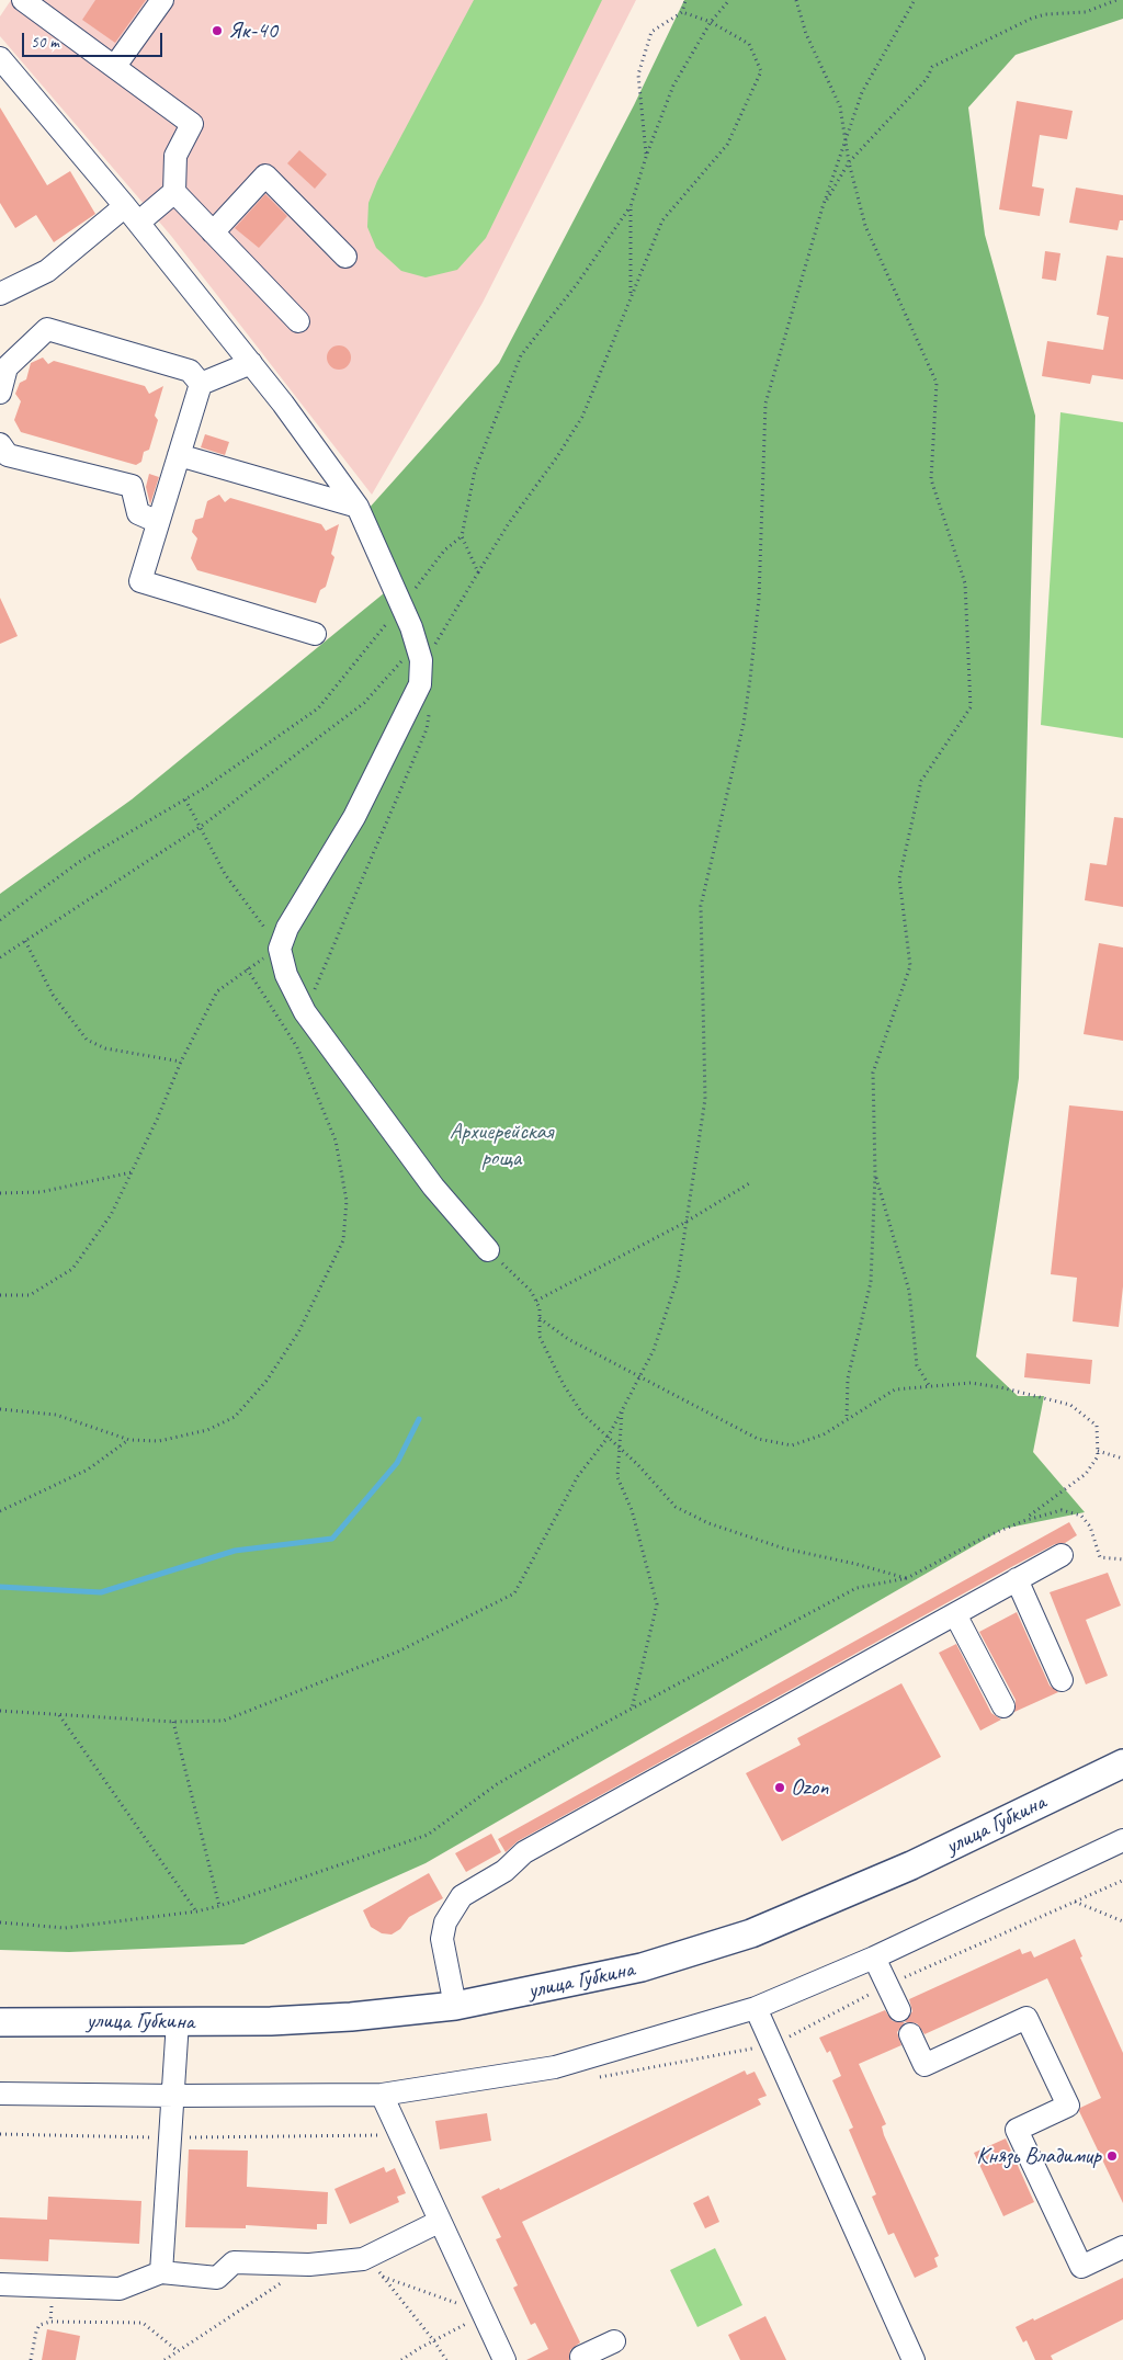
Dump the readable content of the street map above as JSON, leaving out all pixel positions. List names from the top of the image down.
{
  "streets": {
    "main road": ["улица Губкина"]
  },
  "parks": ["Архиерейская роща"],
  "places": ["Як-40", "Ozon", "Князь Владимир"],
  "scale_bar": "50 m"
}
